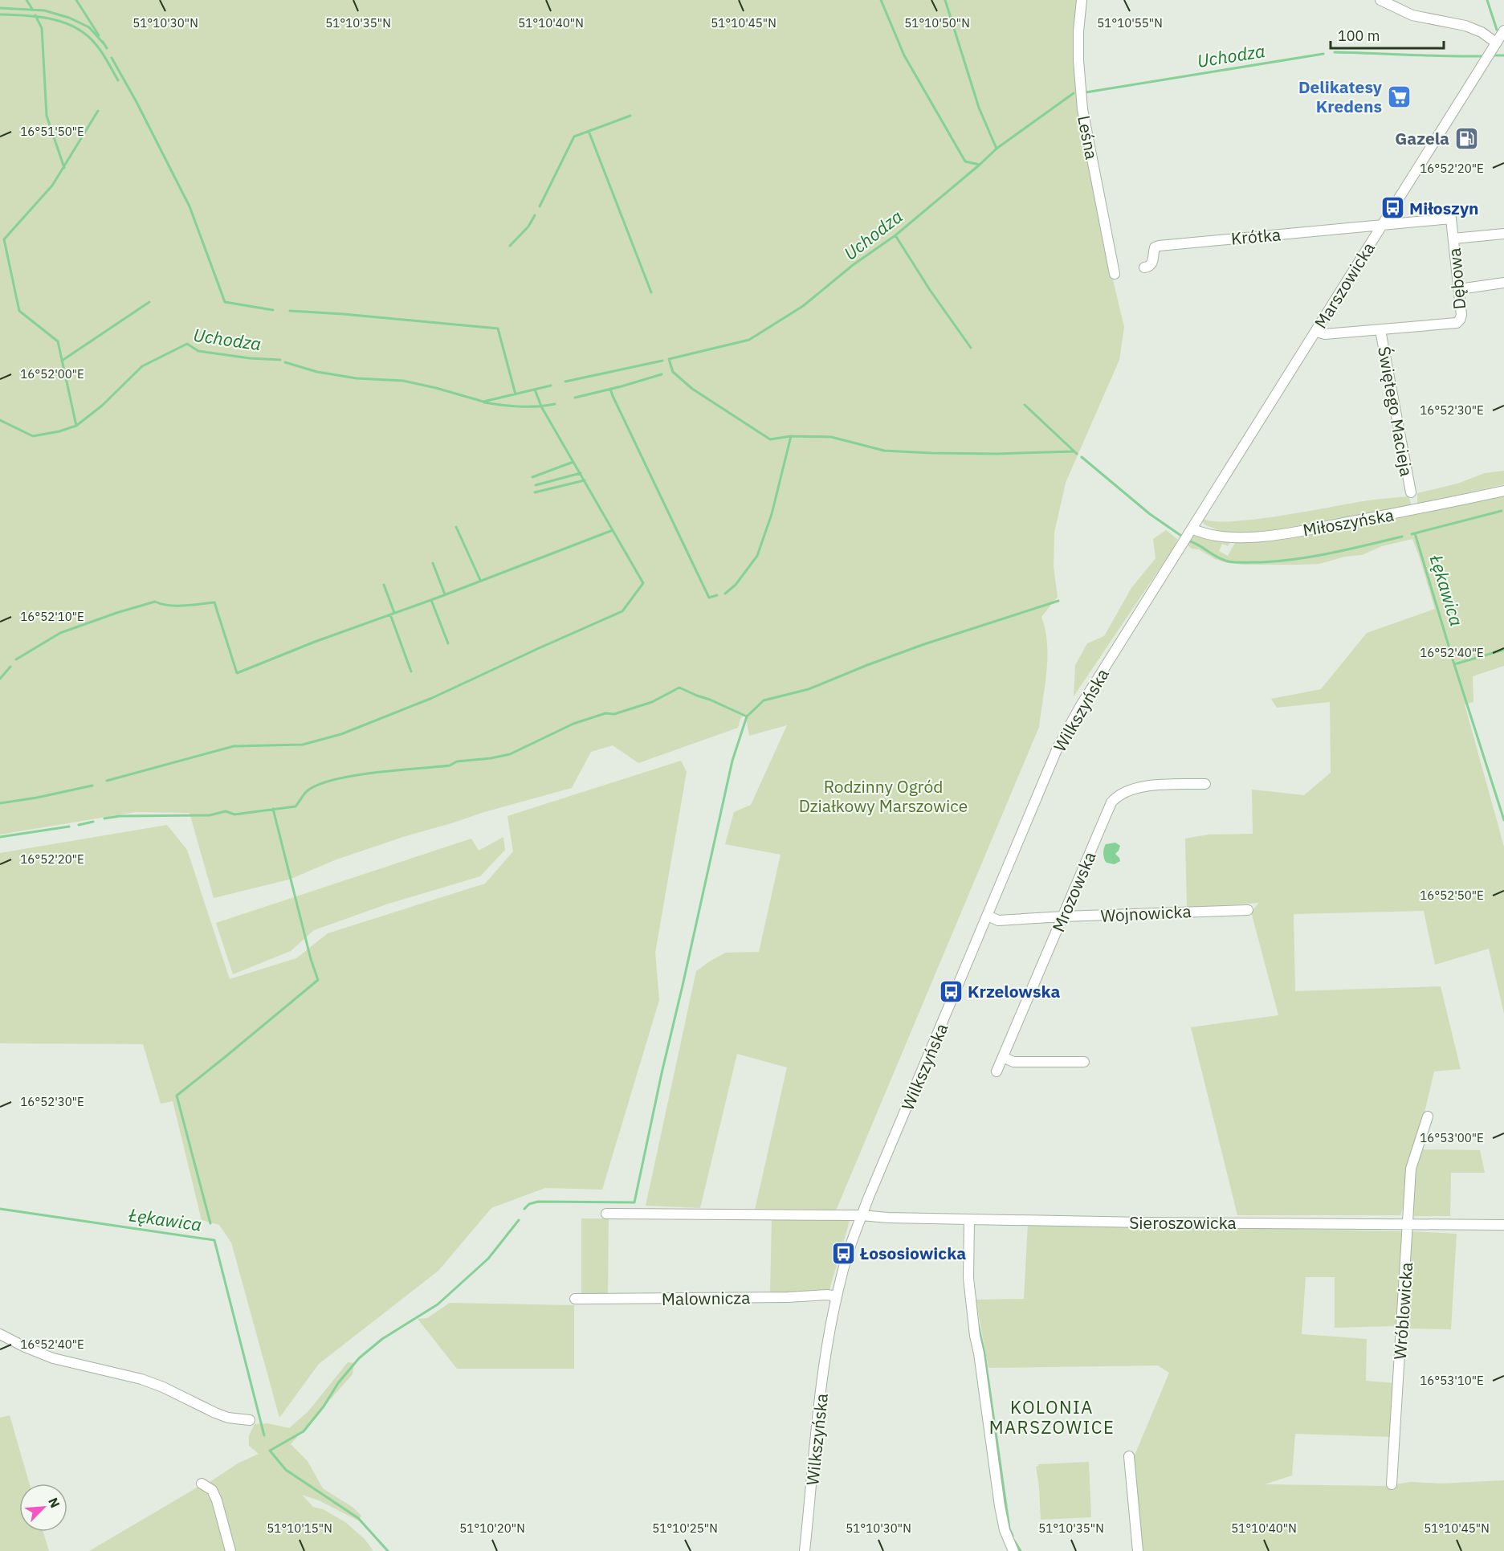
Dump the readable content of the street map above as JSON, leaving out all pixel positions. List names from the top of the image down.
{
  "streets": {
    "street": [
      "Leśna",
      "Krótka",
      "Dębowa",
      "Marszowicka",
      "Świętego Macieja",
      "Miłoszyńska",
      "Wilkszyńska",
      "Mrozowska",
      "Wojnowicka",
      "Sieroszowicka",
      "Malownicza",
      "Wróblowicka"
    ]
  },
  "crossings": [
    ["Krótka", "Dębowa"],
    ["Krótka", "Marszowicka"],
    ["Dębowa", "Marszowicka"],
    ["Dębowa", "Świętego Macieja"],
    ["Marszowicka", "Miłoszyńska"],
    ["Marszowicka", "Wilkszyńska"],
    ["Wilkszyńska", "Wojnowicka"],
    ["Wilkszyńska", "Sieroszowicka"],
    ["Wilkszyńska", "Malownicza"],
    ["Mrozowska", "Wojnowicka"],
    ["Sieroszowicka", "Wróblowicka"]
  ],
  "districts": ["KOLONIA MARSZOWICE"],
  "water": ["Uchodza", "Łękawica"],
  "parks": ["Rodzinny Ogród Działkowy Marszowice"],
  "places": {
    "supermarket": ["Delikatesy Kredens"],
    "fuel station": ["Gazela"],
    "bus stop": ["Miłoszyn", "Krzelowska", "Łososiowicka"]
  },
  "scale_bar": "100 m",
  "north": "top right",
  "coordinates": [
    "51°10'30\"N",
    "51°10'35\"N",
    "51°10'40\"N",
    "51°10'45\"N",
    "51°10'50\"N",
    "51°10'55\"N",
    "16°51'50\"E",
    "16°52'20\"E",
    "16°52'00\"E",
    "16°52'30\"E",
    "16°52'10\"E",
    "16°52'40\"E",
    "16°52'50\"E",
    "16°53'00\"E",
    "16°53'10\"E",
    "51°10'15\"N",
    "51°10'20\"N",
    "51°10'25\"N"
  ]
}
